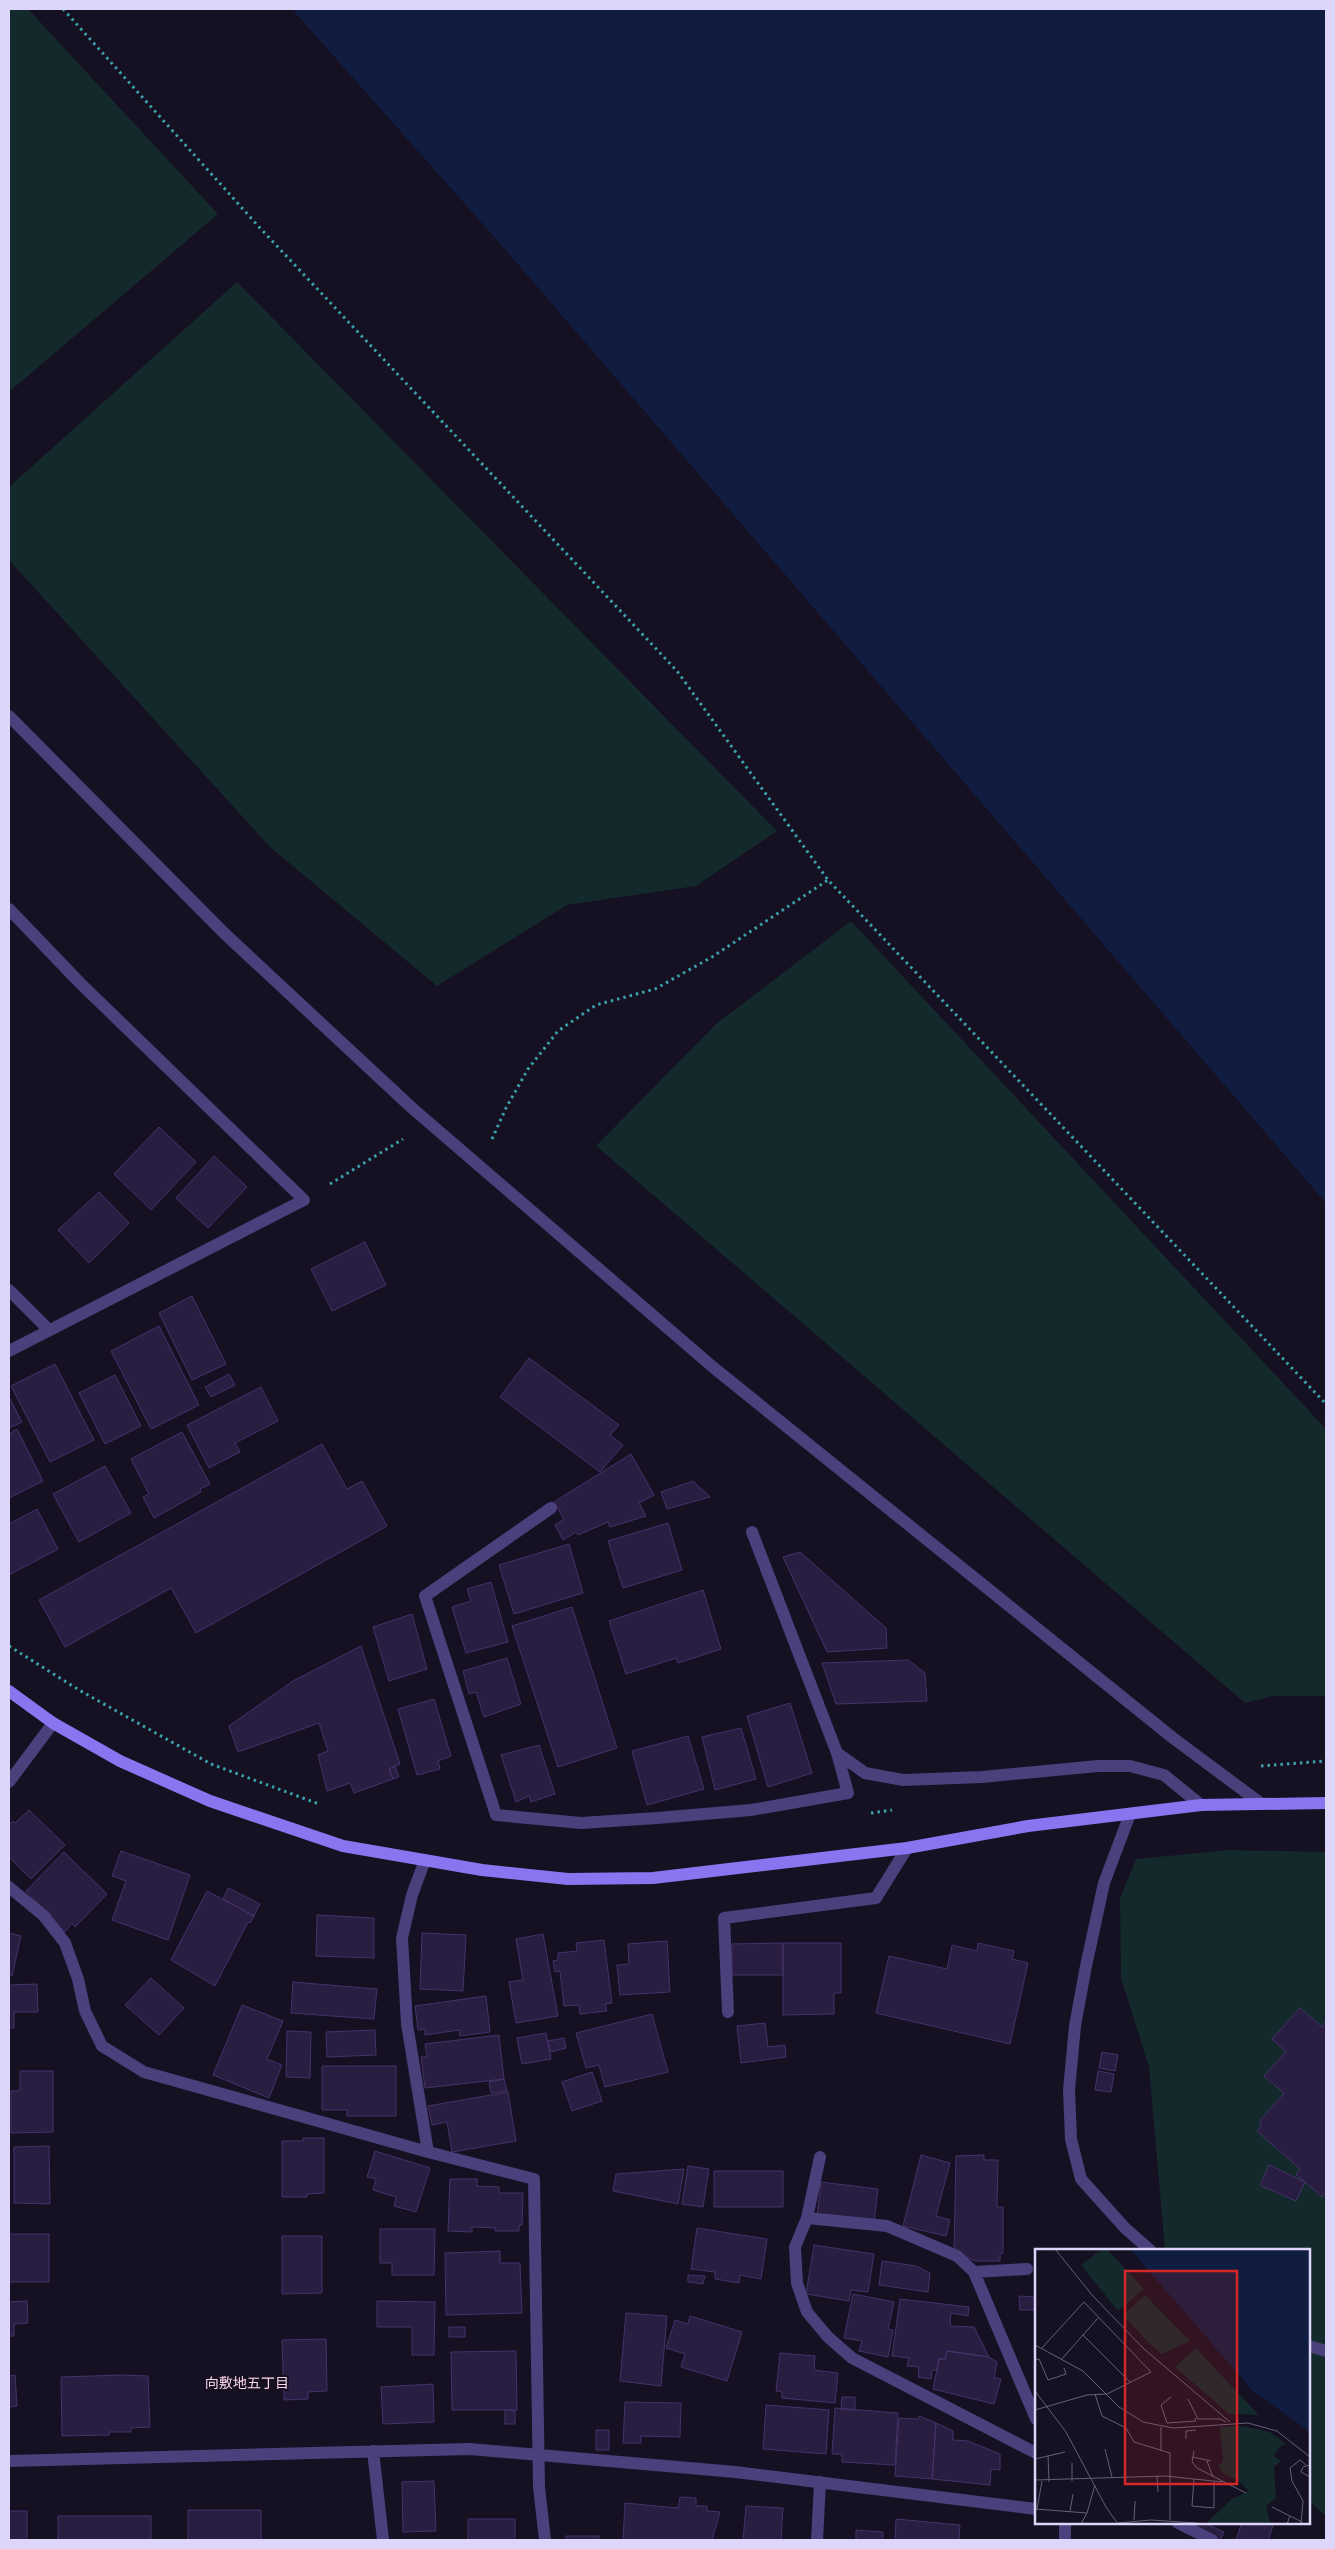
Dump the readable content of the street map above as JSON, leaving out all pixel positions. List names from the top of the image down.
{
  "districts": ["向敷地五丁目"]
}
